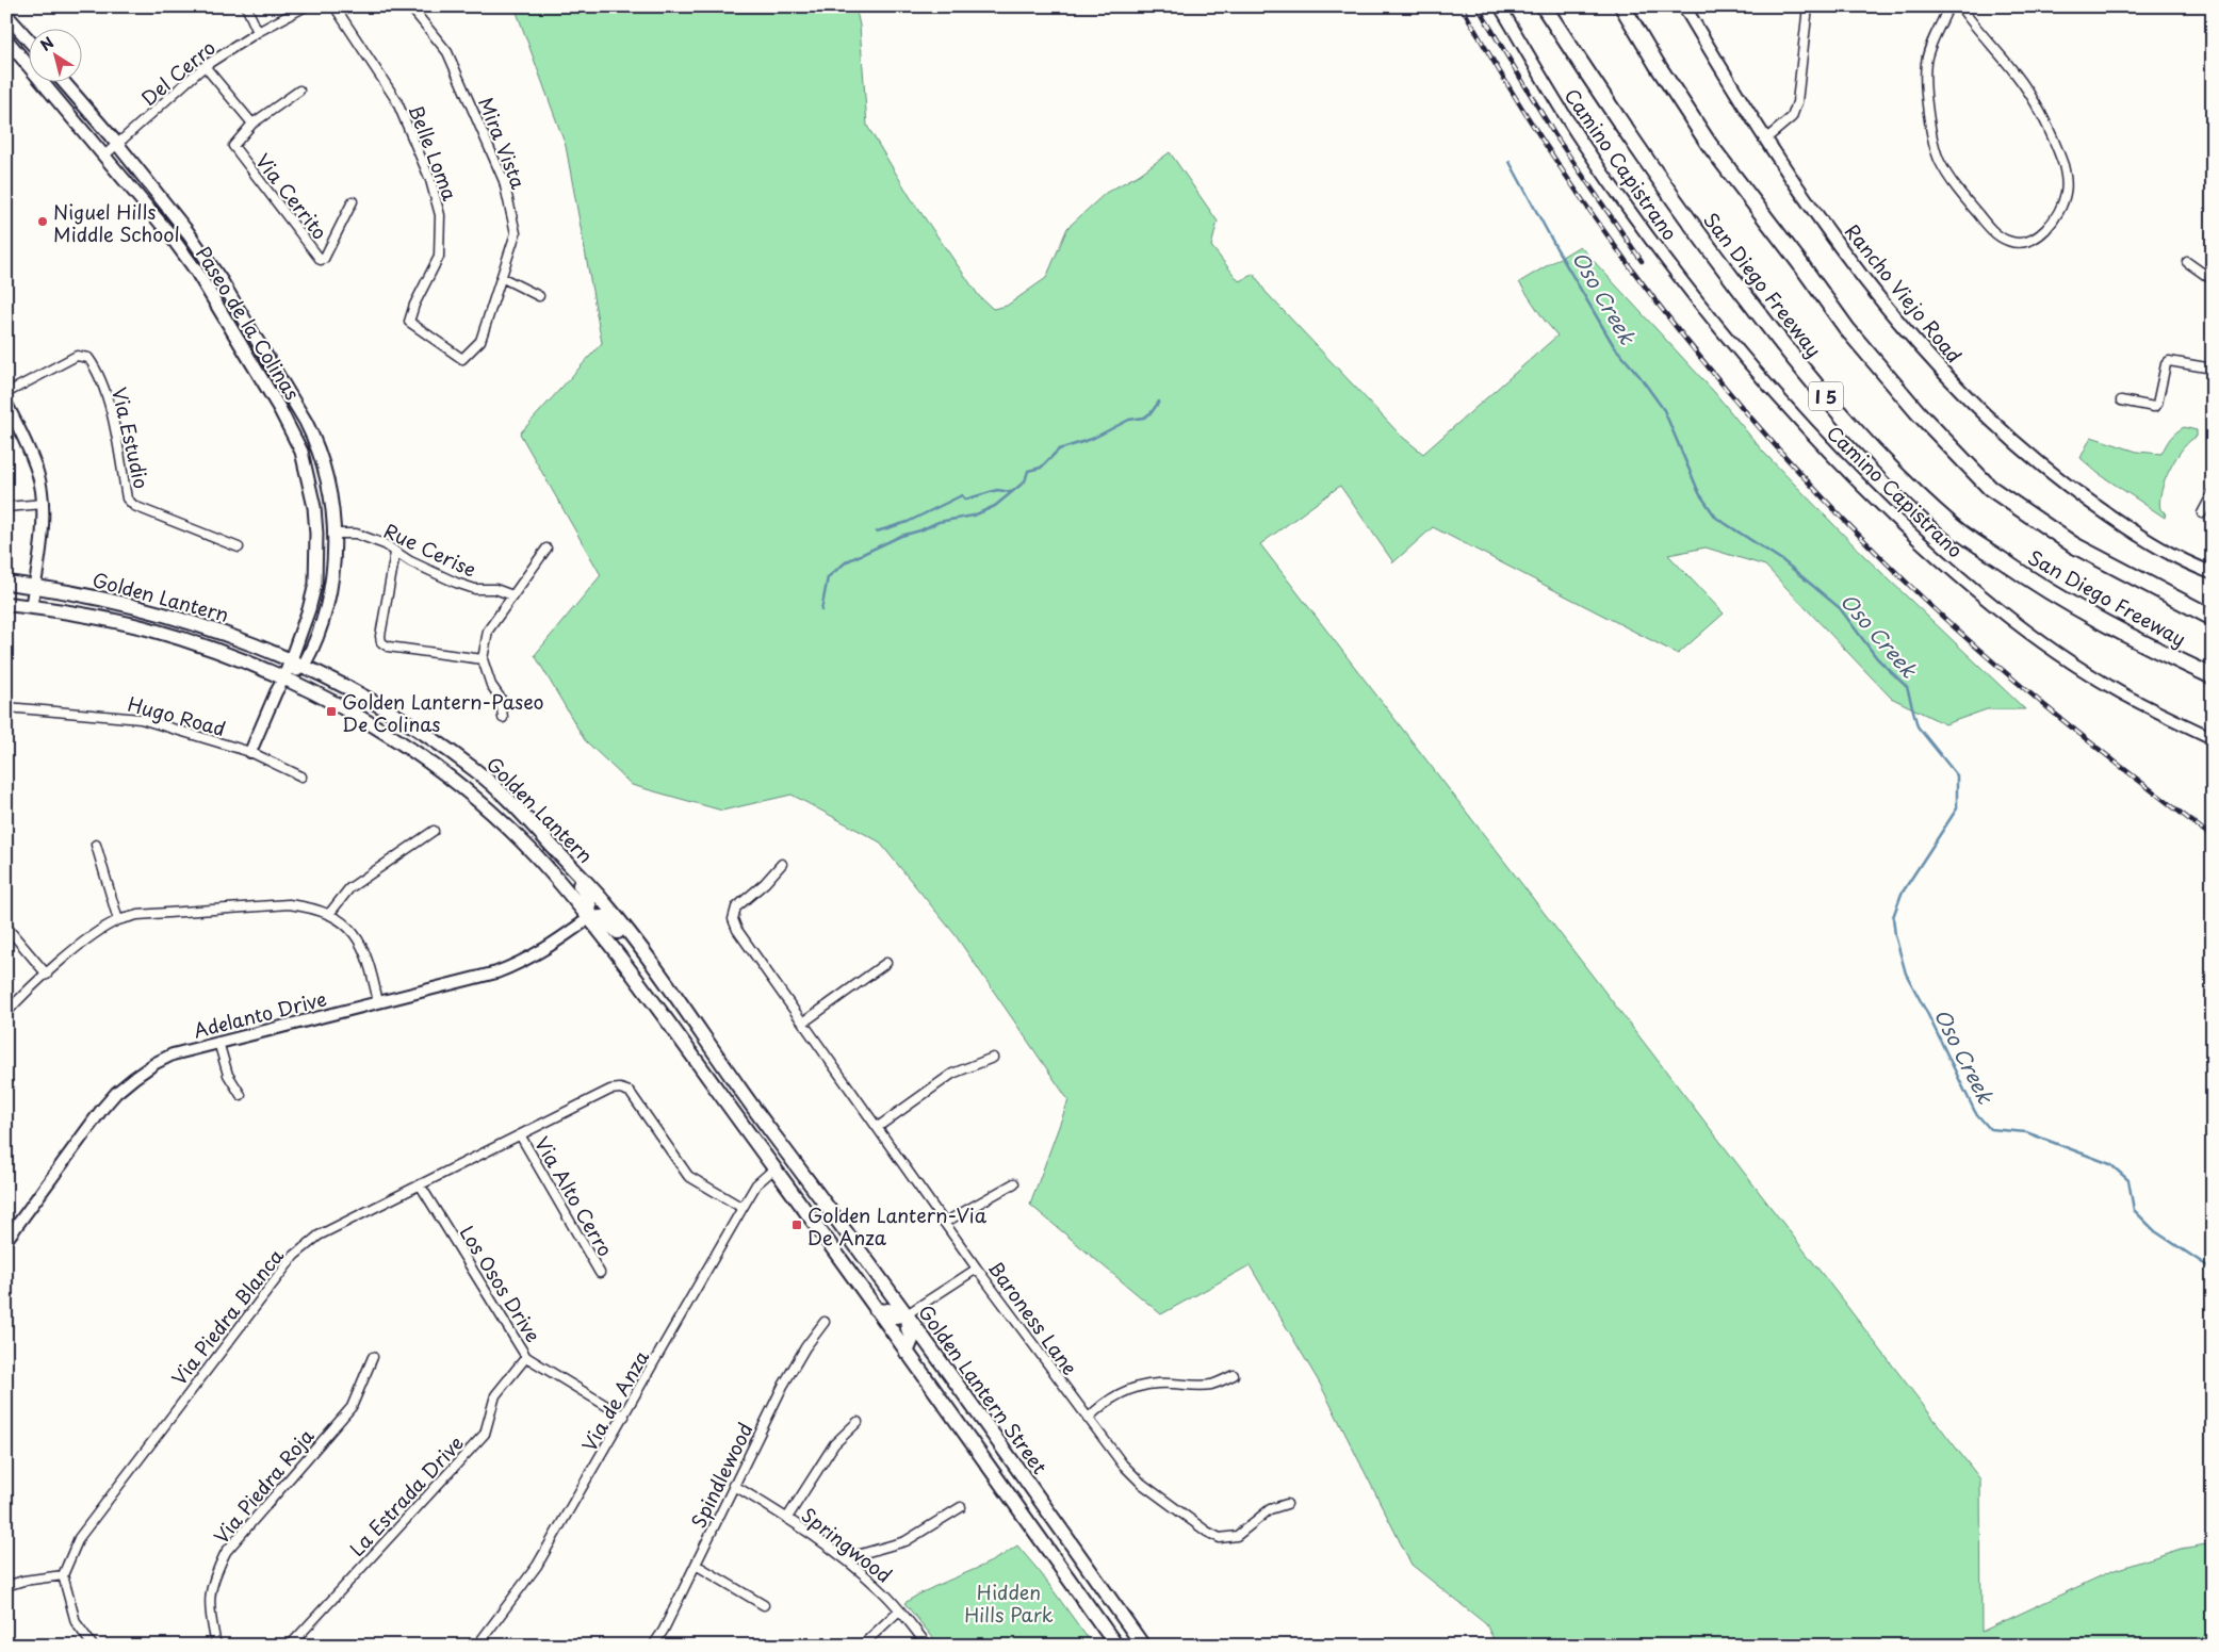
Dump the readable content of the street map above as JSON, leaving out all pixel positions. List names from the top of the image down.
{
  "streets": {
    "highway": ["San Diego Freeway", "I 5"],
    "main road": [
      "Rancho Viejo Road",
      "Paseo de la Colinas",
      "Golden Lantern",
      "Golden Lantern Street"
    ],
    "street": [
      "Del Cerro",
      "Mira Vista",
      "Belle Loma",
      "Camino Capistrano",
      "Via Cerrito",
      "Via Estudio",
      "Rue Cerise",
      "Hugo Road",
      "Adelanto Drive",
      "Via Alto Cerro",
      "Los Osos Drive",
      "Via Piedra Blanca",
      "Baroness Lane",
      "Via de Anza",
      "Spindlewood",
      "Via Piedra Roja",
      "La Estrada Drive",
      "Springwood"
    ]
  },
  "crossings": [
    ["Del Cerro", "Paseo de la Colinas"],
    ["Mira Vista", "Belle Loma"],
    ["Paseo de la Colinas", "Rue Cerise"],
    ["Paseo de la Colinas", "Golden Lantern"],
    ["Paseo de la Colinas", "Hugo Road"],
    ["Golden Lantern", "Adelanto Drive"],
    ["Golden Lantern", "Golden Lantern Street"],
    ["Golden Lantern", "Via de Anza"],
    ["Via Alto Cerro", "Via Piedra Blanca"],
    ["Los Osos Drive", "Via Piedra Blanca"],
    ["Los Osos Drive", "Via de Anza"],
    ["Los Osos Drive", "La Estrada Drive"],
    ["Via Piedra Blanca", "Via de Anza"],
    ["Spindlewood", "Springwood"]
  ],
  "water": ["Oso Creek"],
  "parks": ["Hidden Hills Park"],
  "places": {
    "other": ["Niguel Hills Middle School"],
    "transit": ["Golden Lantern-Paseo De Colinas", "Golden Lantern-Via De Anza"]
  },
  "north": "top left"
}
